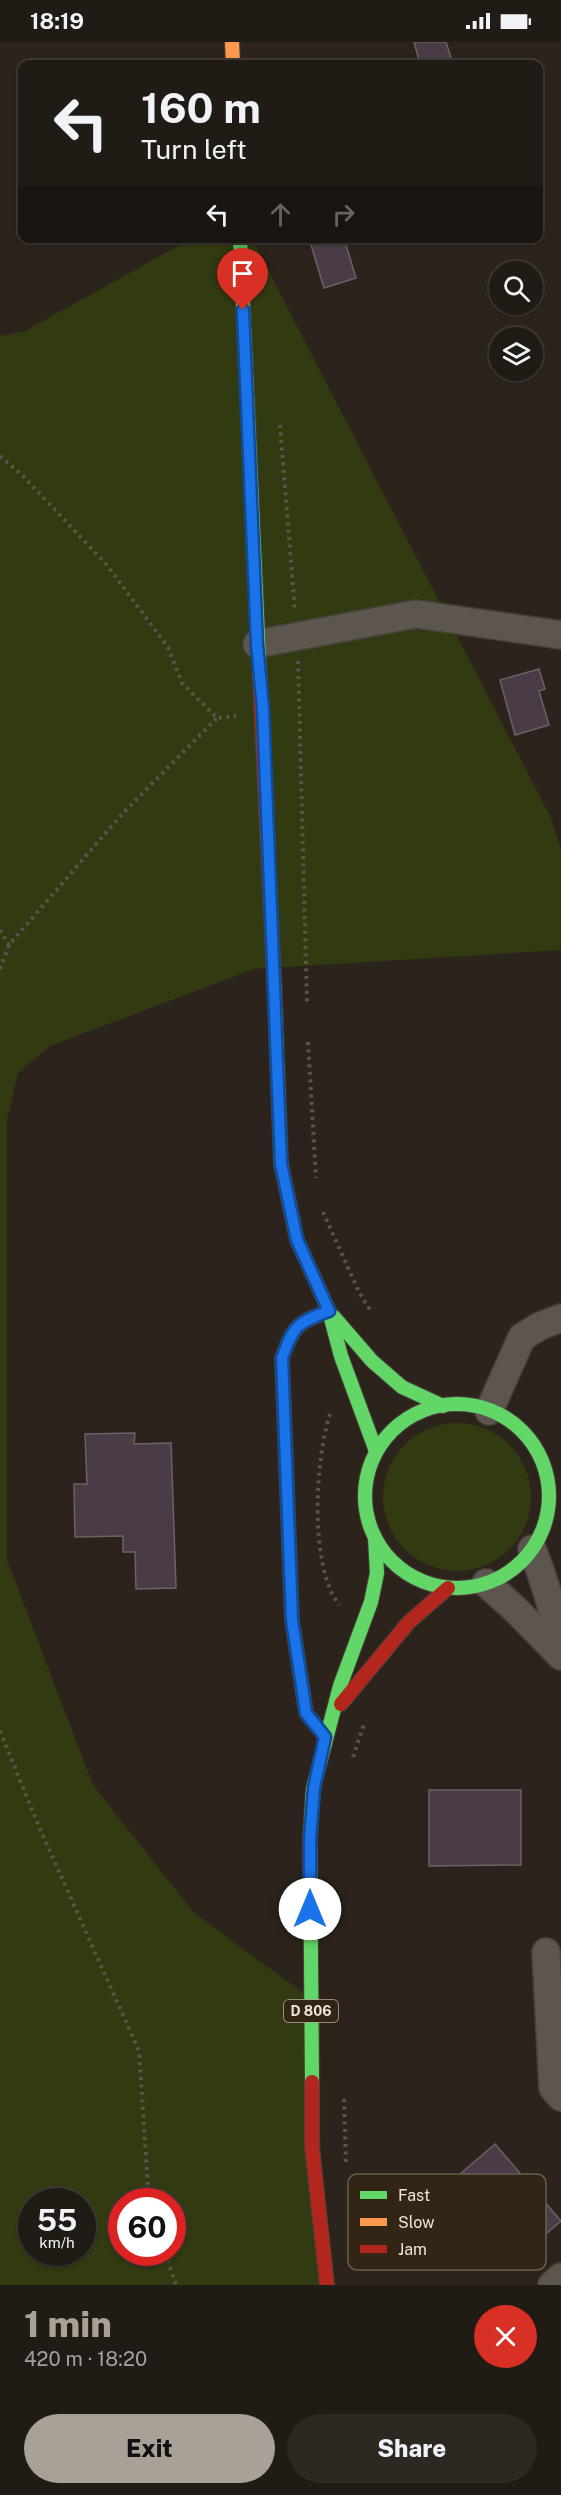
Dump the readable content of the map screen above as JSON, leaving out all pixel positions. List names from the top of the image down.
{
  "streets": {
    "main road": ["D 806"]
  },
  "legend": ["Fast", "Slow", "Jam"],
  "page": {
    "status": "18:19",
    "turn": ["160 m", "Turn left"],
    "speed": "55 km/h",
    "limit": "60",
    "heading": ["1 min", "420 m · 18:20"],
    "buttons": ["Exit", "Share"]
  }
}
